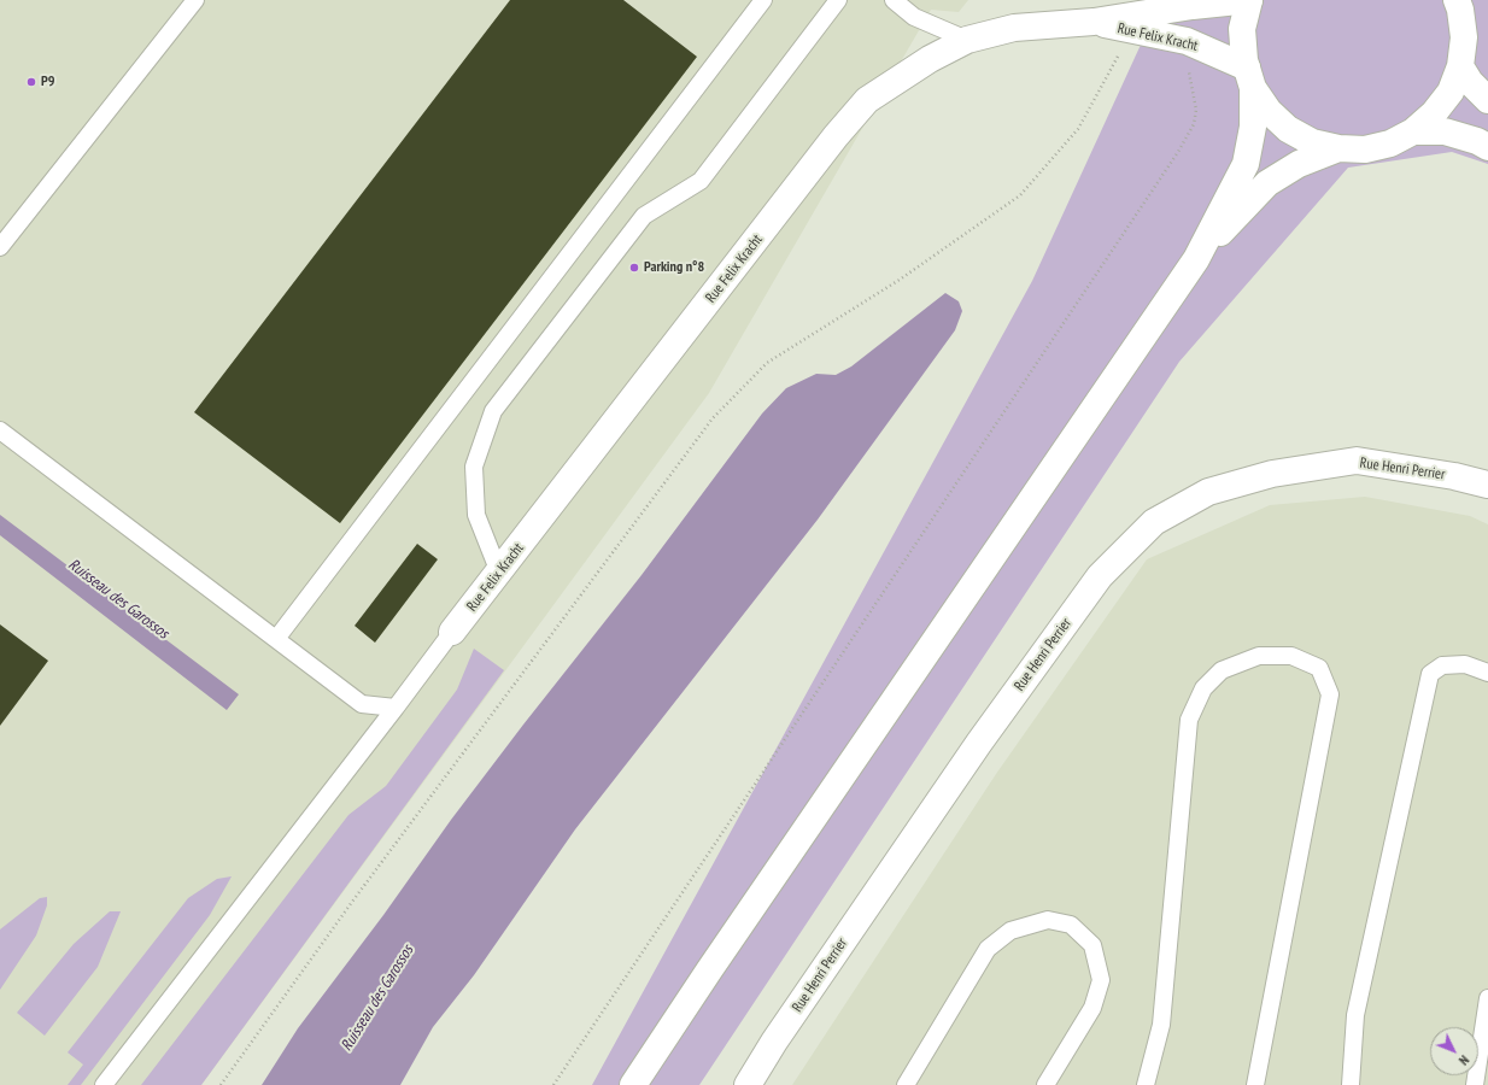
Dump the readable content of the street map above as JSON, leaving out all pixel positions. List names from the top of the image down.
{
  "streets": {
    "street": ["Rue Felix Kracht", "Rue Henri Perrier"]
  },
  "water": ["Ruisseau des Garossos"],
  "places": ["P9", "Parking n°8"],
  "north": "bottom right"
}
